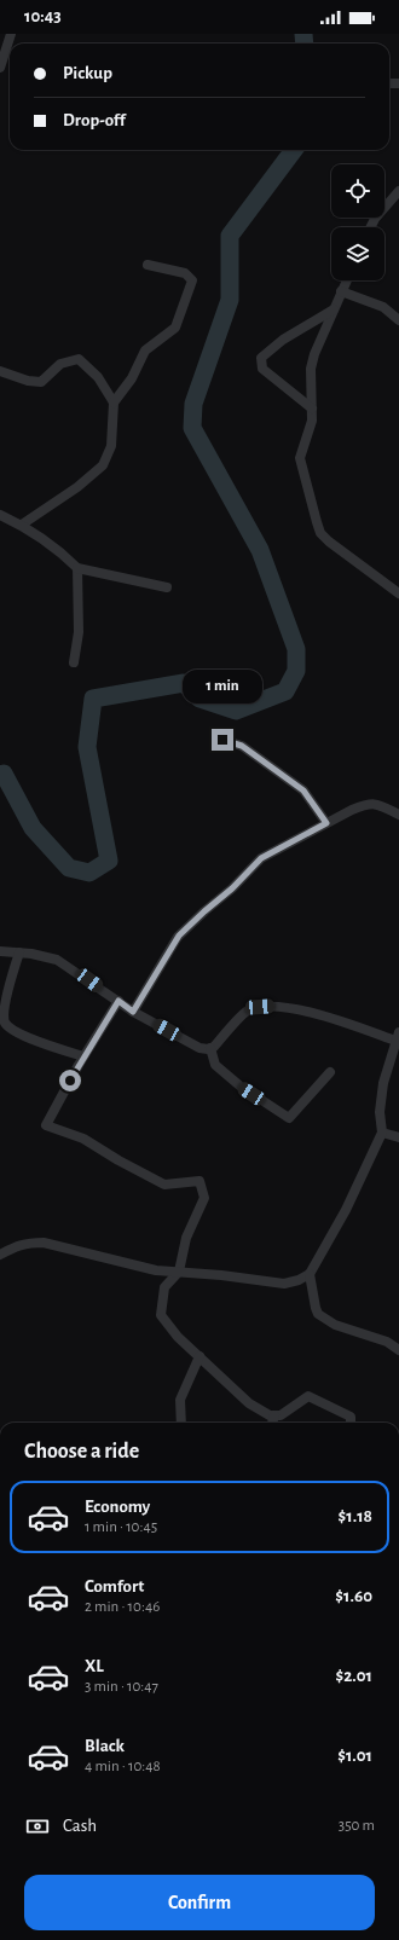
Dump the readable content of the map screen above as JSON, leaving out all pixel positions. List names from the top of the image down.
{
  "page": {
    "status": "10:43",
    "banner": ["Pickup", "Drop-off"],
    "bubble": "1 min",
    "heading": "Choose a ride",
    "list": [
      {
        "name": "Economy",
        "note": "1 min · 10:45",
        "value": "$1.18"
      },
      {
        "name": "Comfort",
        "note": "2 min · 10:46",
        "value": "$1.60"
      },
      {
        "name": "XL",
        "note": "3 min · 10:47",
        "value": "$2.01"
      },
      {
        "name": "Black",
        "note": "4 min · 10:48",
        "value": "$1.01"
      }
    ],
    "pay": ["Cash", "350 m"],
    "buttons": "Confirm"
  }
}
